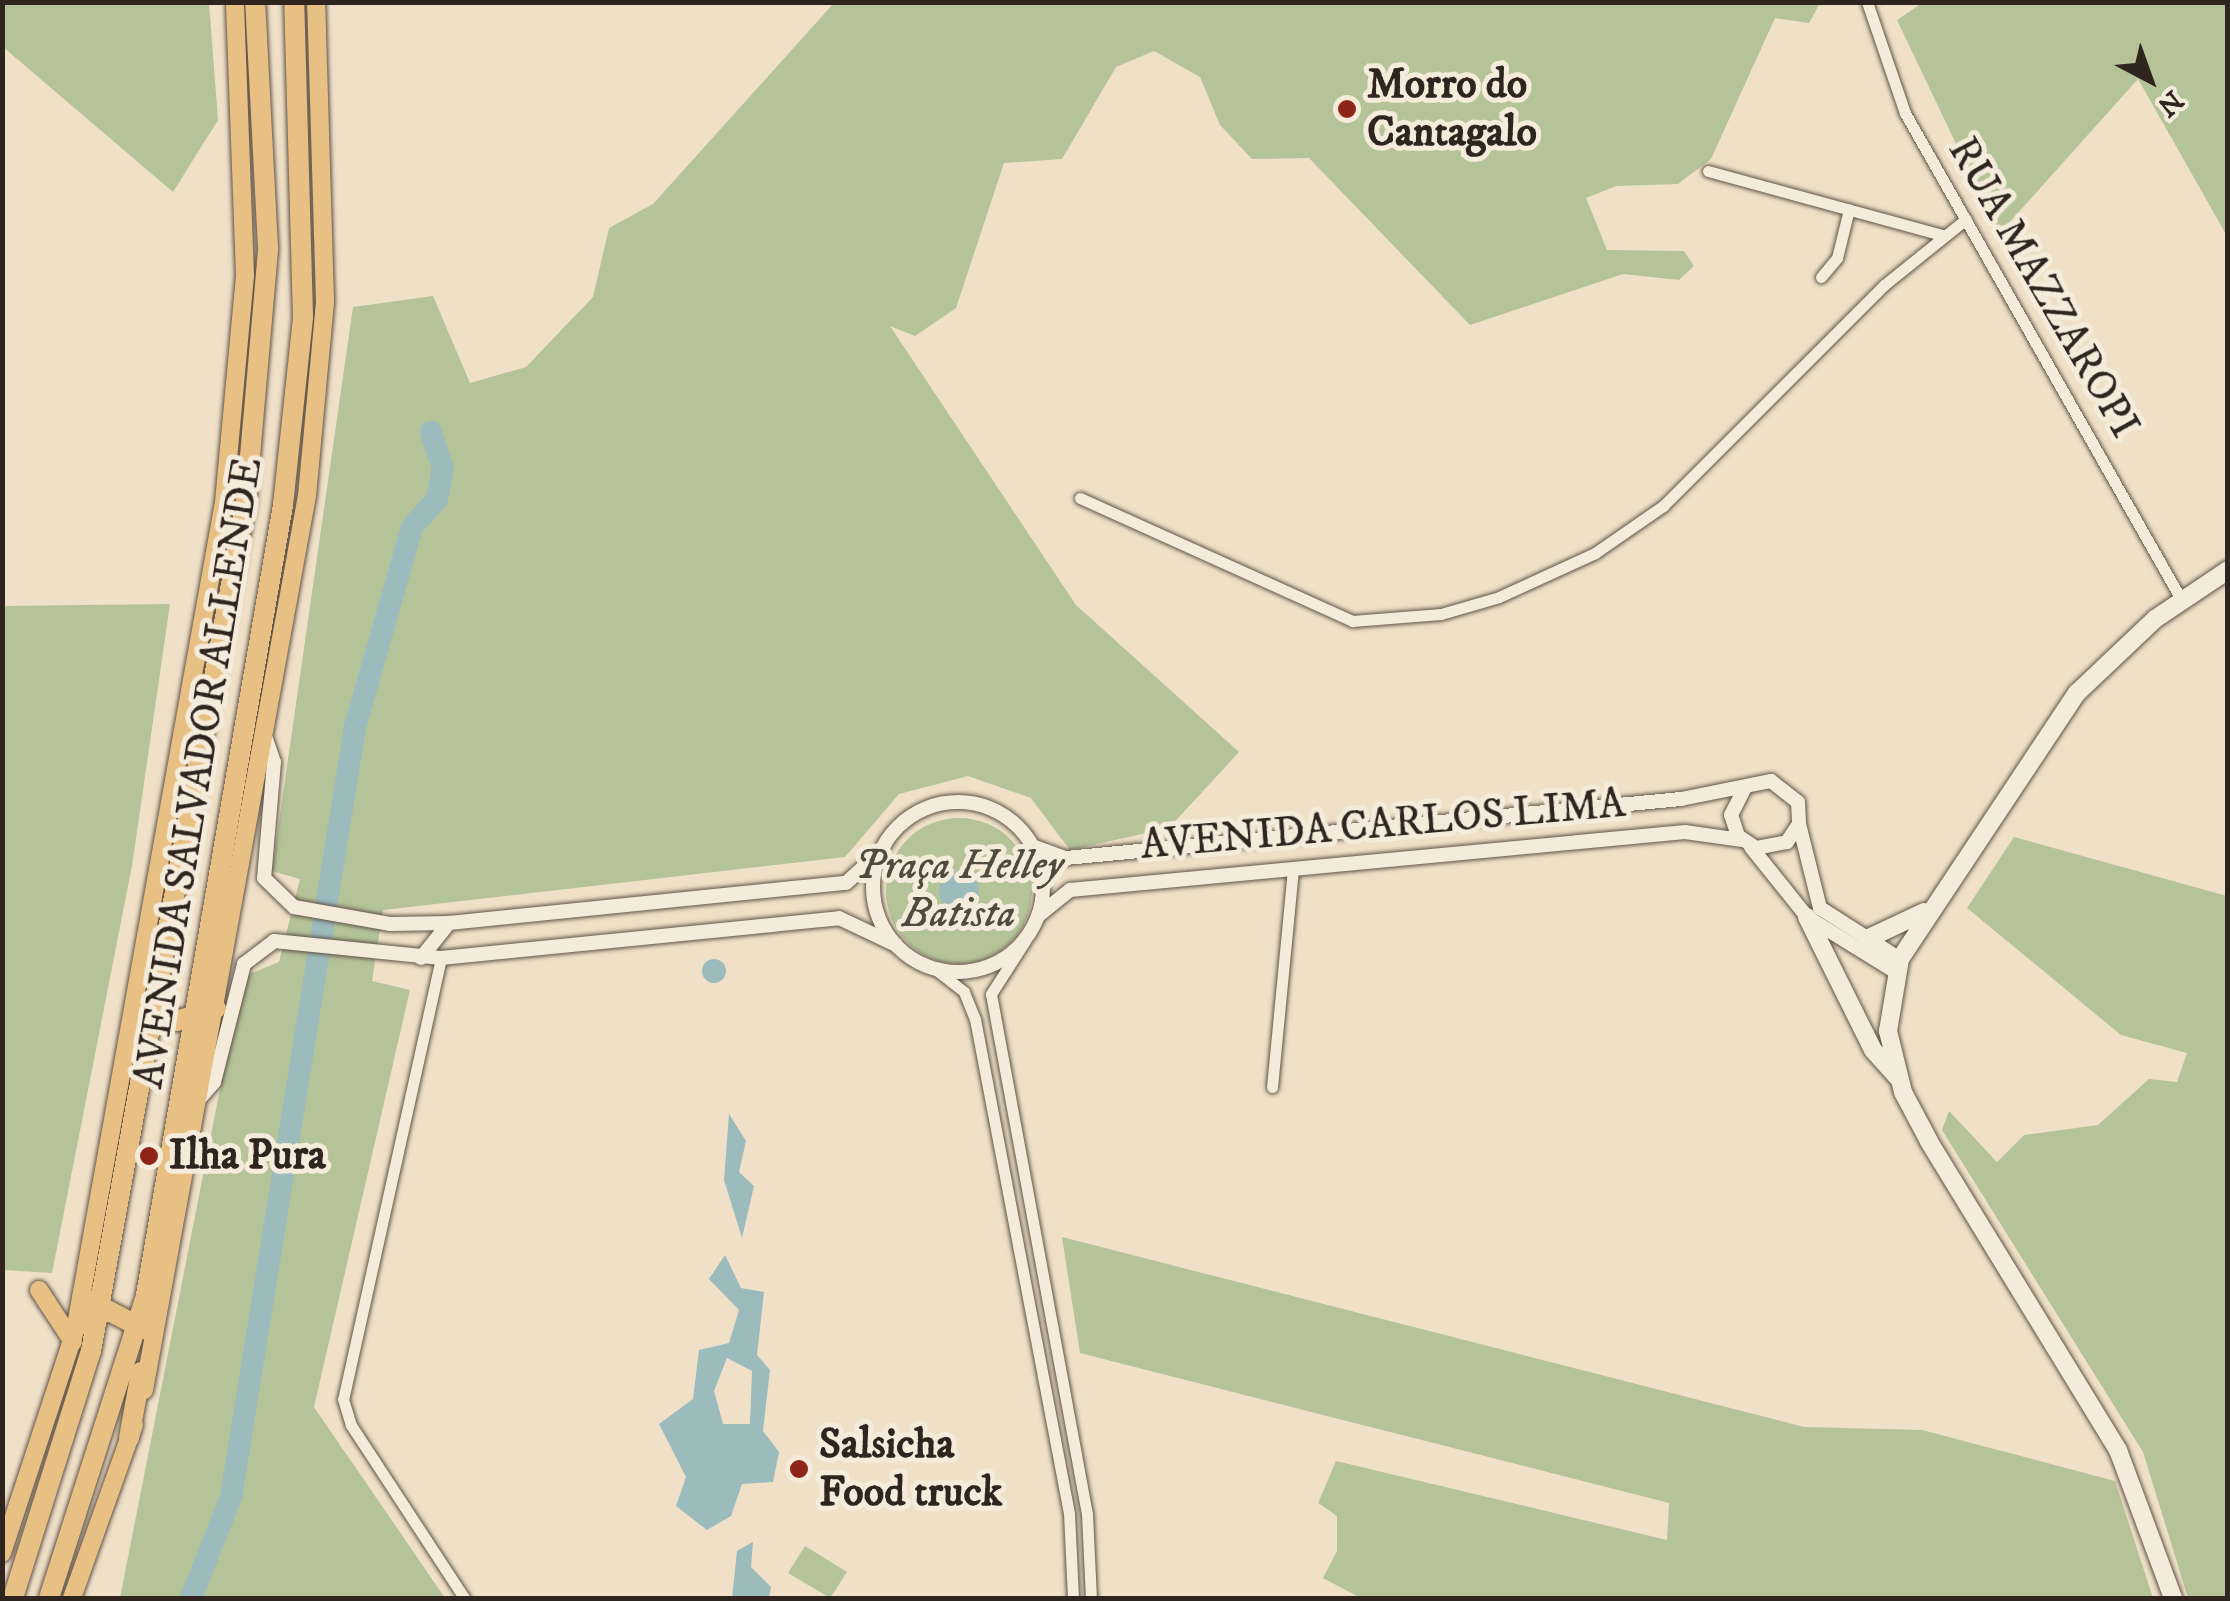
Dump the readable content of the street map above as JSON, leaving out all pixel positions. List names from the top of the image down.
{
  "streets": {
    "highway": ["AVENIDA SALVADOR ALLENDE"],
    "street": ["RUA MAZZAROPI", "AVENIDA CARLOS LIMA"]
  },
  "parks": ["Praça Helley Batista"],
  "places": ["Morro do Cantagalo", "Ilha Pura", "Salsicha Food truck"],
  "north": "bottom right"
}
